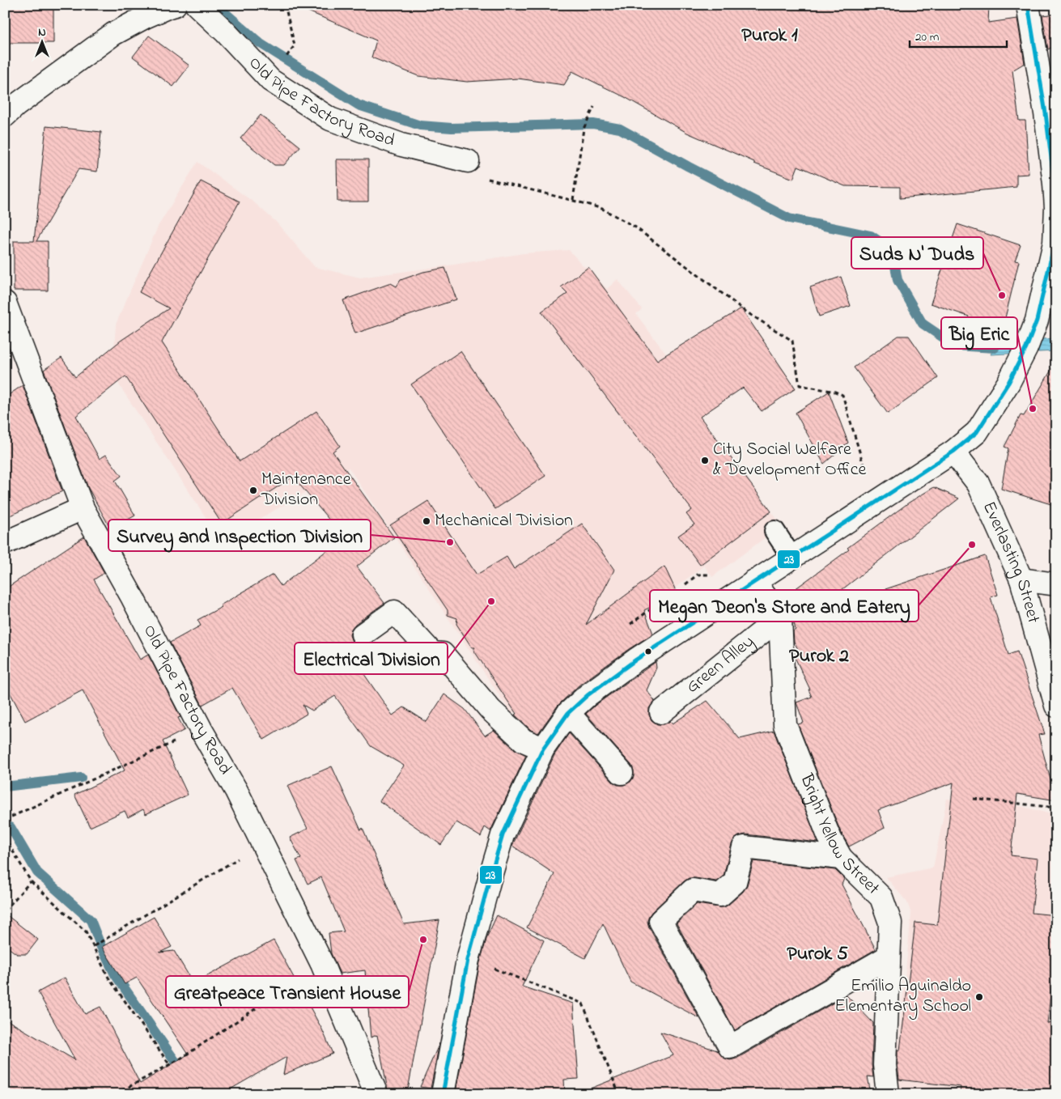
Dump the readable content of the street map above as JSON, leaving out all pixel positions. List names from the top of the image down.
{
  "streets": {
    "street": [
      "Old Pipe Factory Road",
      "Everlasting Street",
      "Green Alley",
      "Bright Yellow Street"
    ]
  },
  "crossings": [
    ["Green Alley", "Bright Yellow Street"]
  ],
  "districts": ["Purok 1", "Purok 2", "Purok 5"],
  "places": [
    "Suds N' Duds",
    "Big Eric",
    "City Social Welfare & Development Office",
    "Maintenance Division",
    "Mechanical Division",
    "Survey and Inspection Division",
    "Megan Deon's Store and Eatery",
    "Electrical Division",
    "Greatpeace Transient House",
    "Emilio Aguinaldo Elementary School"
  ],
  "lines": ["transit line 23"],
  "scale_bar": "20 m",
  "north": "top"
}
